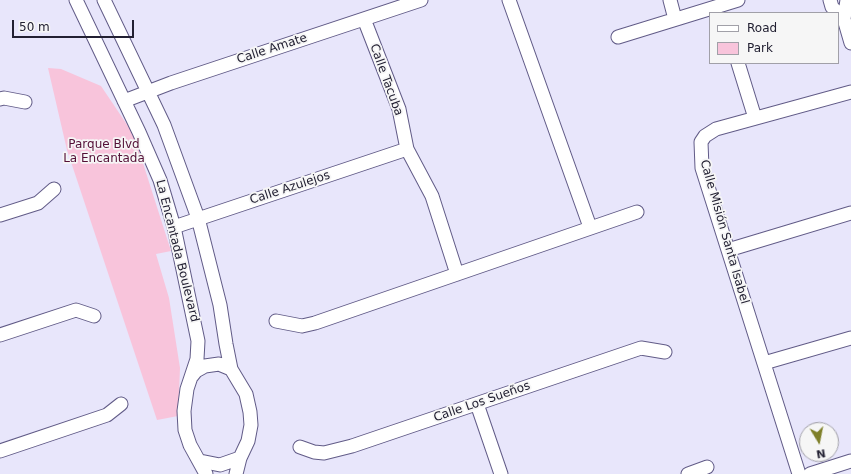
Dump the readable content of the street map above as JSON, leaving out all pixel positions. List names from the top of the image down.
{
  "streets": {
    "street": [
      "Calle Amate",
      "Calle Tacuba",
      "Calle Azulejos",
      "Calle Misión Santa Isabel",
      "La Encantada Boulevard",
      "Calle Los Sueños"
    ]
  },
  "crossings": [
    ["Calle Amate", "Calle Tacuba"],
    ["Calle Amate", "La Encantada Boulevard"],
    ["Calle Tacuba", "Calle Azulejos"],
    ["Calle Azulejos", "La Encantada Boulevard"]
  ],
  "parks": ["Parque Blvd La Encantada"],
  "legend": ["Road", "Park"],
  "scale_bar": "50 m",
  "north": "bottom"
}
